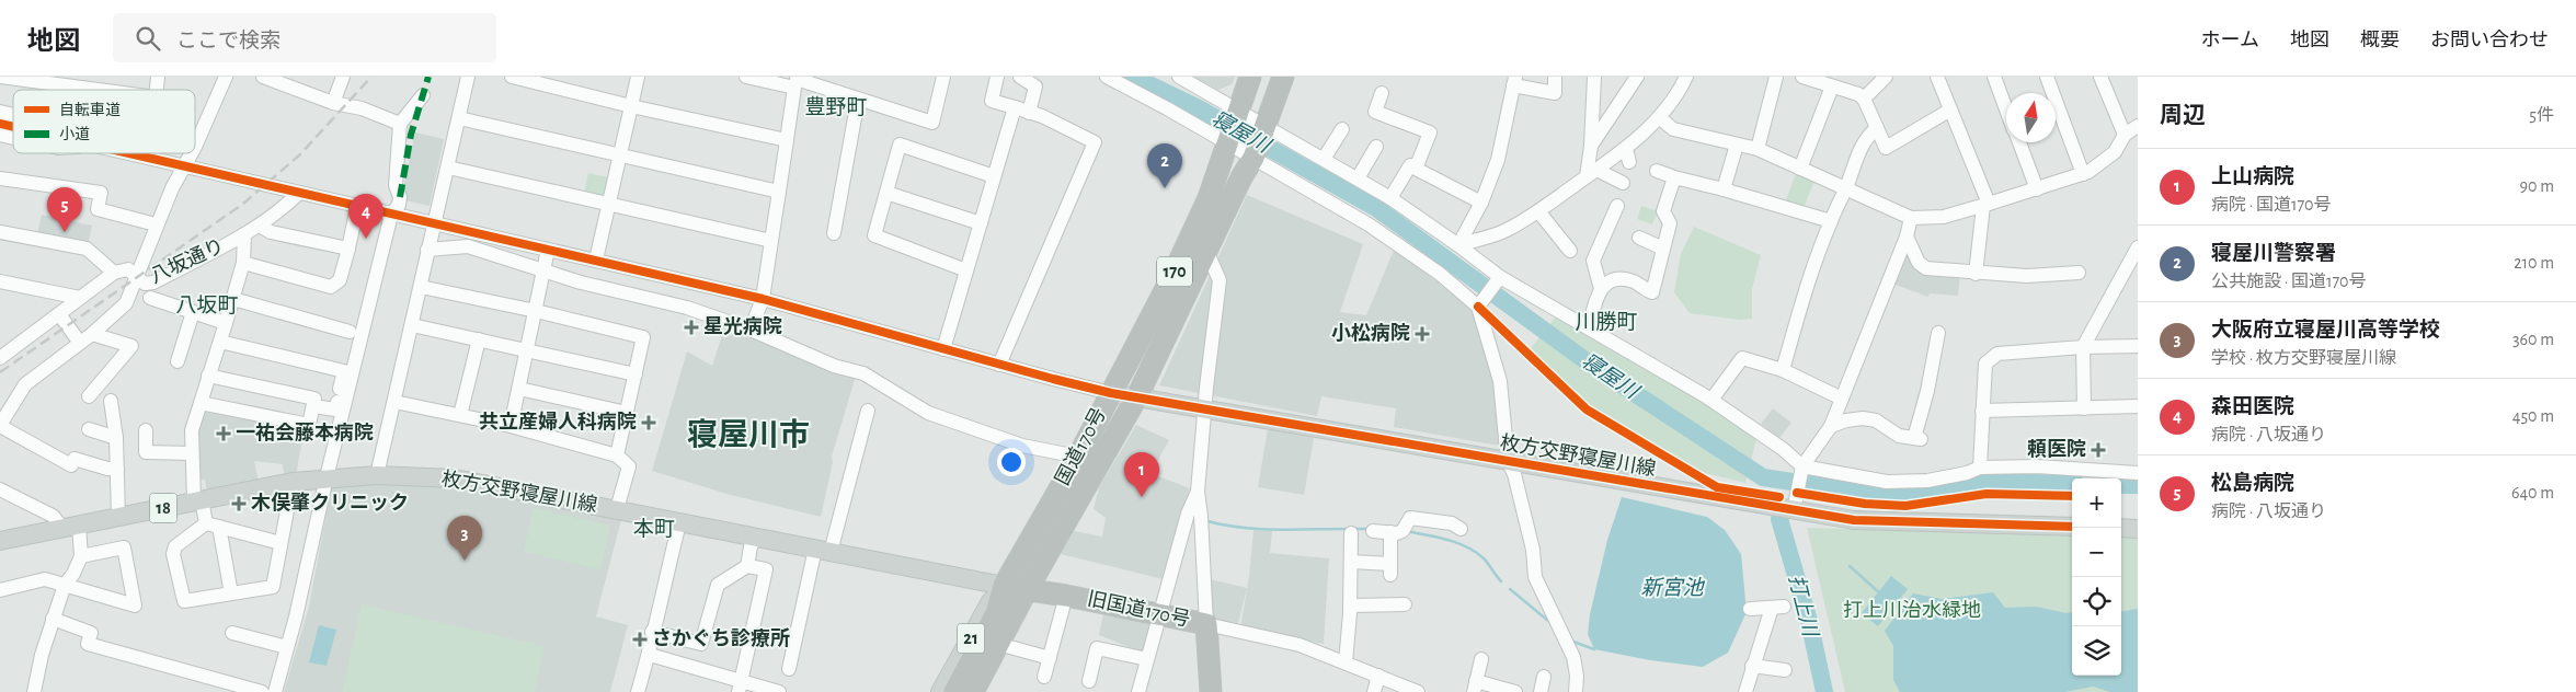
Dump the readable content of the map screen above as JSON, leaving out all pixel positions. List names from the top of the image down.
{
  "streets": {
    "highway": ["170", "国道170号", "旧国道170号"],
    "main road": ["枚方交野寝屋川線", "18", "21"],
    "street": ["八坂通り"]
  },
  "crossings": [
    ["国道170号", "枚方交野寝屋川線"],
    ["国道170号", "旧国道170号"],
    ["国道170号", "21"],
    ["枚方交野寝屋川線", "旧国道170号"],
    ["枚方交野寝屋川線", "21"],
    ["旧国道170号", "21"]
  ],
  "districts": [
    "豊野町",
    "八坂町",
    "川勝町",
    "寝屋川市",
    "本町"
  ],
  "water": ["寝屋川", "新宮池", "打上川"],
  "parks": ["打上川治水緑地"],
  "places": {
    "health": [
      "星光病院",
      "小松病院",
      "共立産婦人科病院",
      "一祐会藤本病院",
      "頼医院",
      "木俣肇クリニック",
      "さかぐち診療所"
    ]
  },
  "legend": ["自転車道", "小道"],
  "north": "top",
  "page": {
    "header": "地図",
    "search": "ここで検索",
    "nav": [
      "ホーム",
      "地図",
      "概要",
      "お問い合わせ"
    ],
    "heading": ["周辺", "5件"],
    "pins": [
      "2",
      "5",
      "4",
      "1",
      "3"
    ],
    "list": [
      {
        "mark": "1",
        "name": "上山病院",
        "note": "病院 · 国道170号",
        "value": "90 m"
      },
      {
        "mark": "2",
        "name": "寝屋川警察署",
        "note": "公共施設 · 国道170号",
        "value": "210 m"
      },
      {
        "mark": "3",
        "name": "大阪府立寝屋川高等学校",
        "note": "学校 · 枚方交野寝屋川線",
        "value": "360 m"
      },
      {
        "mark": "4",
        "name": "森田医院",
        "note": "病院 · 八坂通り",
        "value": "450 m"
      },
      {
        "mark": "5",
        "name": "松島病院",
        "note": "病院 · 八坂通り",
        "value": "640 m"
      }
    ],
    "map_buttons": ["+", "−"]
  }
}
